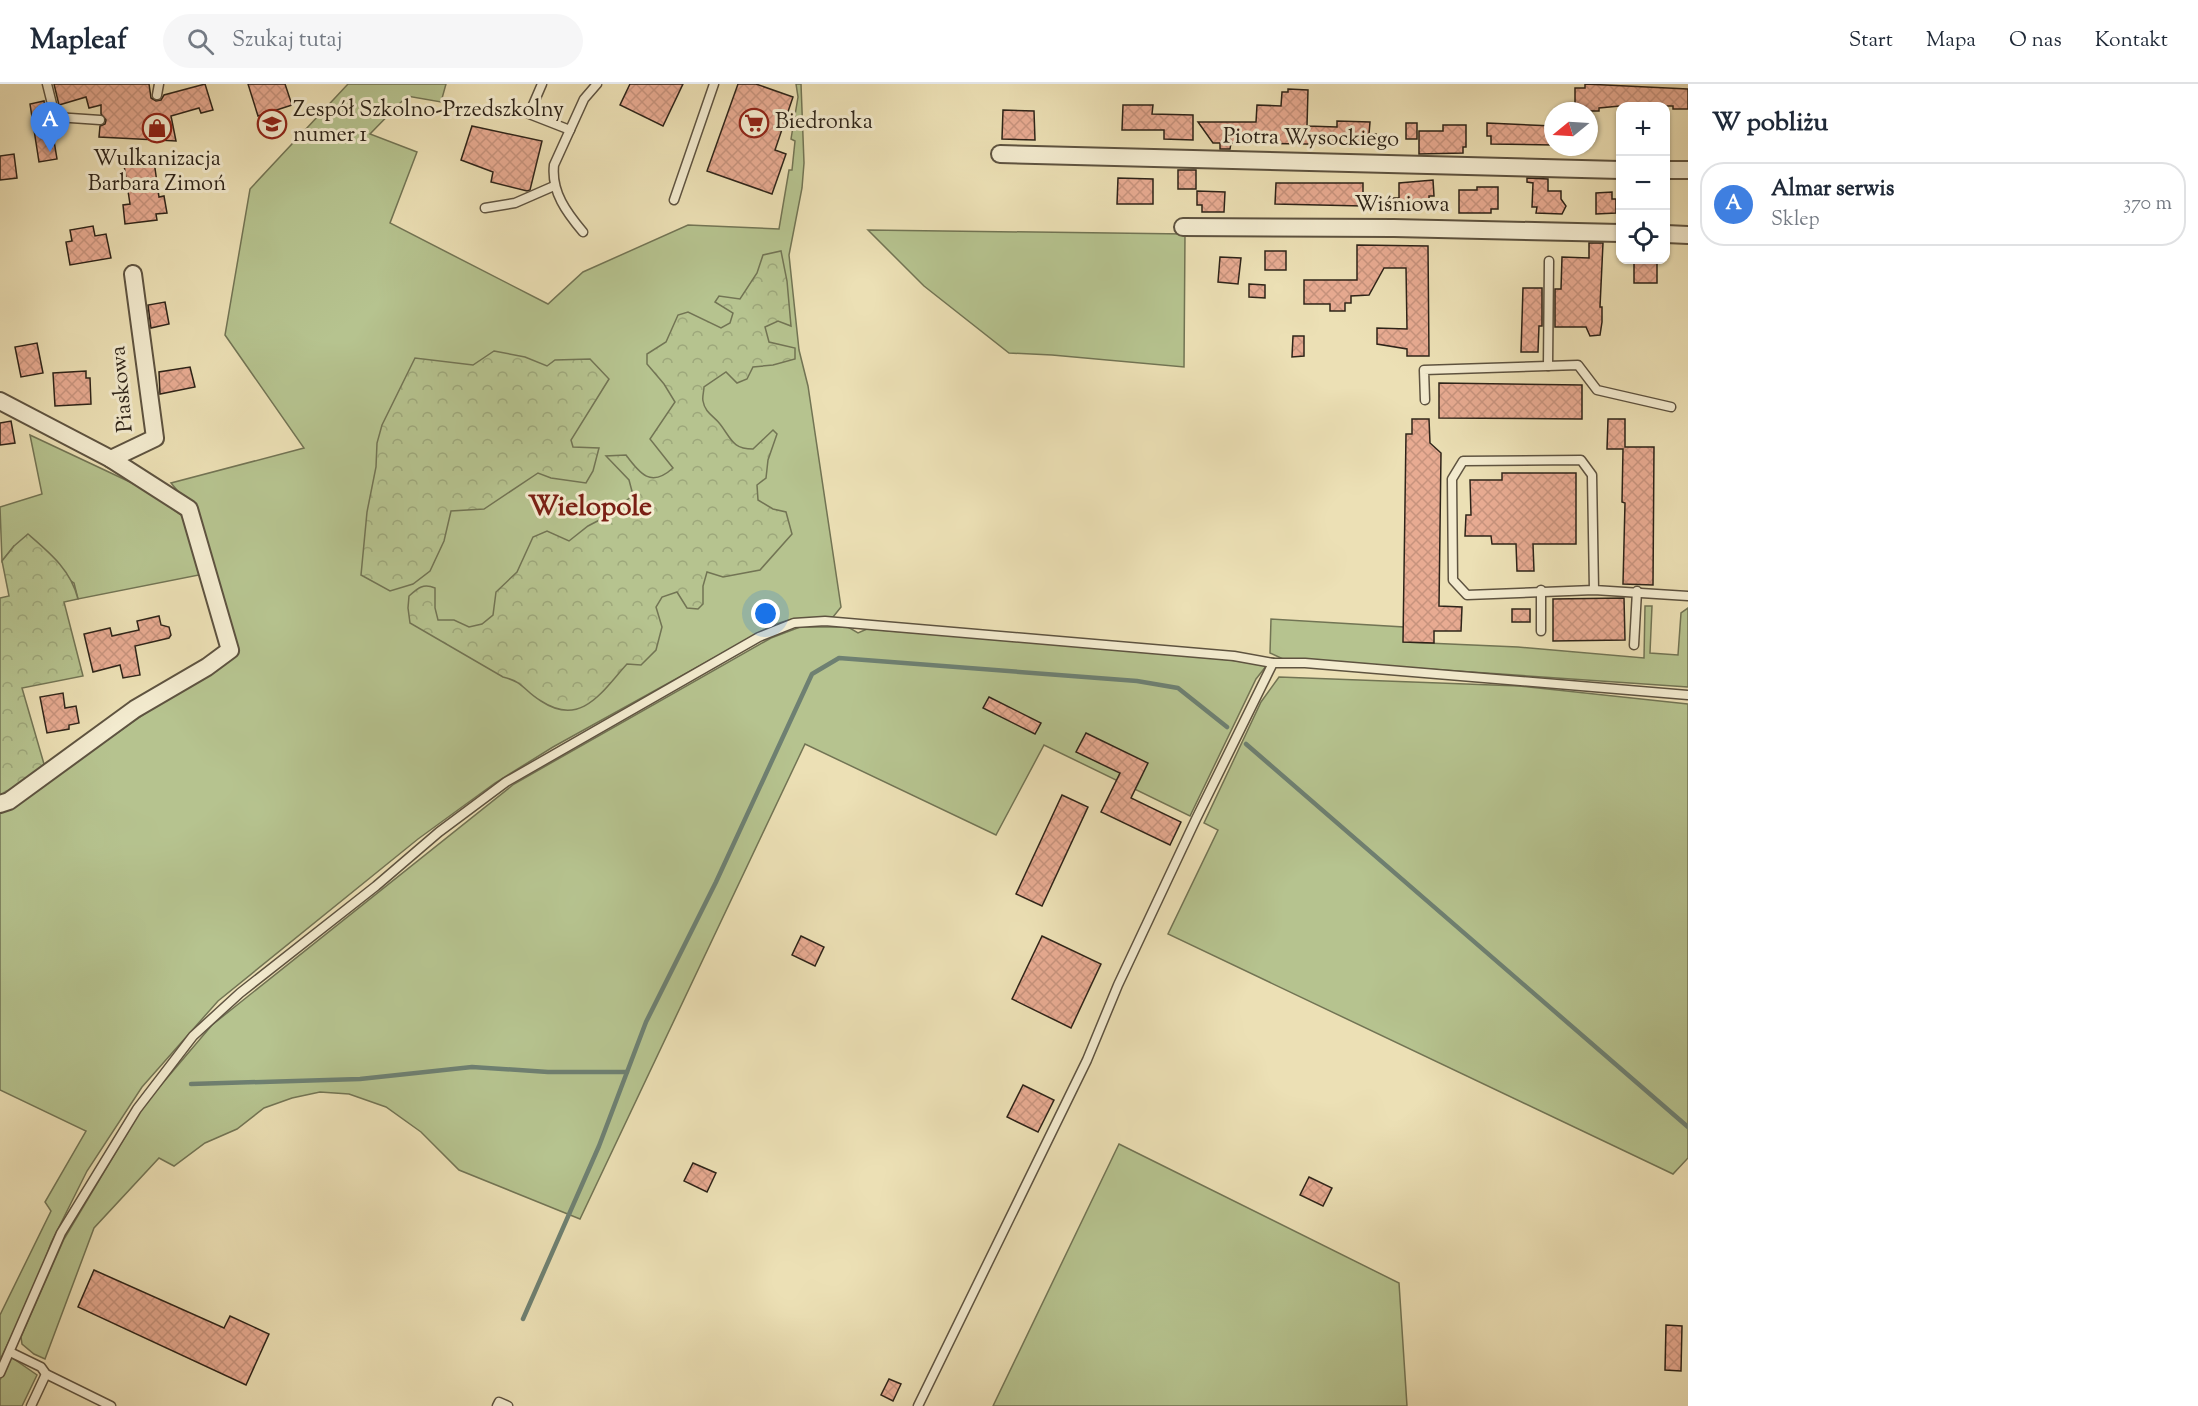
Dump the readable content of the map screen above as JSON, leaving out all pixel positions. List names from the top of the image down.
{
  "streets": {
    "street": ["Piotra Wysockiego", "Wiśniowa", "Piaskowa"]
  },
  "districts": ["Wielopole"],
  "places": {
    "supermarket": ["Biedronka"],
    "school or university": ["Zespół Szkolno-Przedszkolny numer 1"],
    "shop": ["Wulkanizacja Barbara Zimoń"]
  },
  "north": "left",
  "page": {
    "header": "Mapleaf",
    "search": "Szukaj tutaj",
    "nav": [
      "Start",
      "Mapa",
      "O nas",
      "Kontakt"
    ],
    "heading": "W pobliżu",
    "map_buttons": ["+", "−"],
    "pins": "A",
    "list": [
      {
        "mark": "A",
        "name": "Almar serwis",
        "note": "Sklep",
        "value": "370 m"
      }
    ]
  }
}
